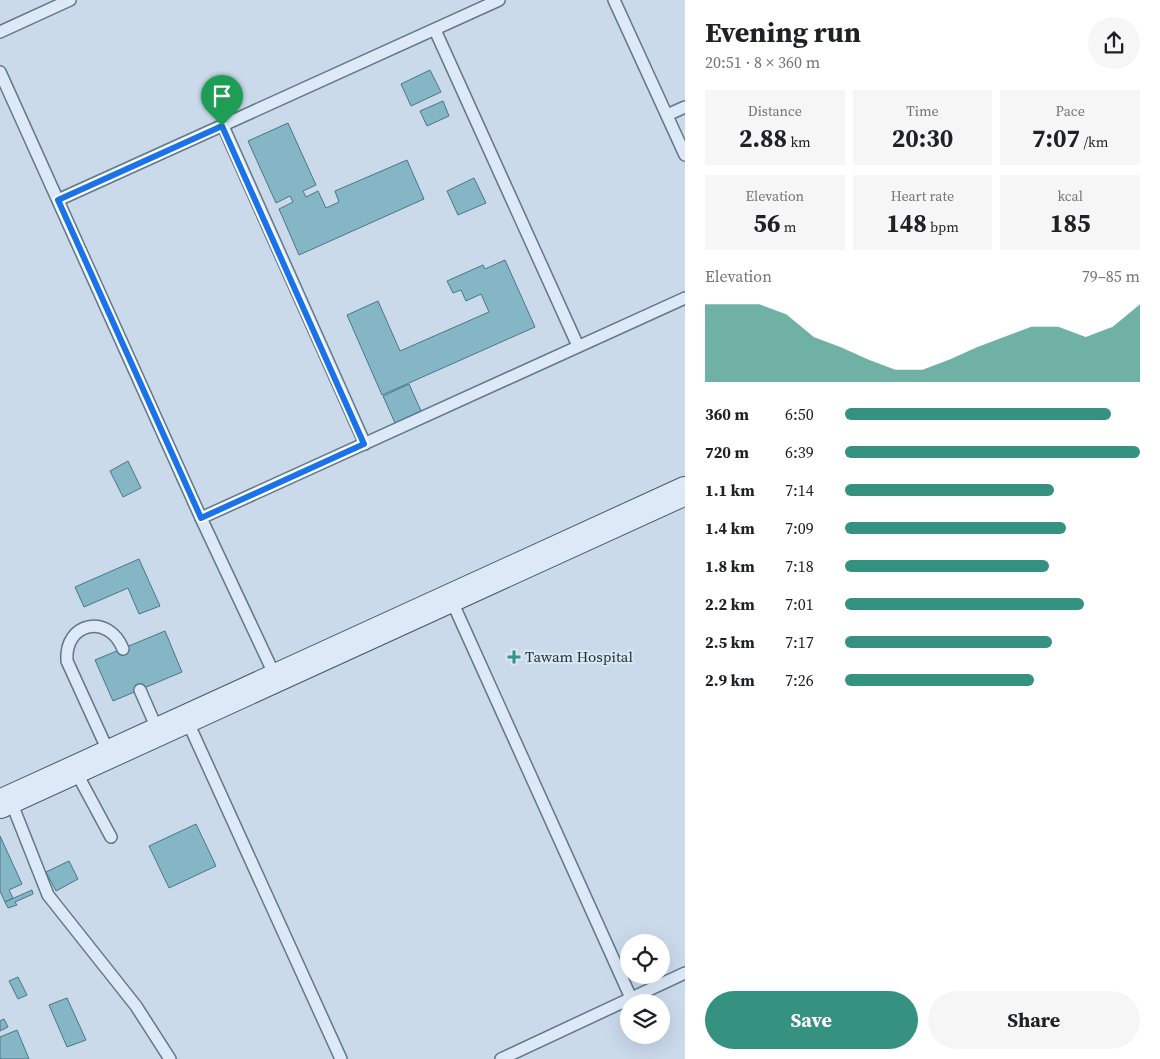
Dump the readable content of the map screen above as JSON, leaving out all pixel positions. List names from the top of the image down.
{
  "places": {
    "health": ["Tawam Hospital"]
  },
  "page": {
    "heading": ["Evening run", "20:51 · 8 × 360 m"],
    "stats": [
      ["Distance", "2.88 km"],
      ["Time", "20:30"],
      ["Pace", "7:07 /km"],
      ["Elevation", "56 m"],
      ["Heart rate", "148 bpm"],
      ["kcal", "185"]
    ],
    "chart": ["Elevation", "79–85 m"],
    "list": [
      {
        "name": "360 m",
        "note": "6:50"
      },
      {
        "name": "720 m",
        "note": "6:39"
      },
      {
        "name": "1.1 km",
        "note": "7:14"
      },
      {
        "name": "1.4 km",
        "note": "7:09"
      },
      {
        "name": "1.8 km",
        "note": "7:18"
      },
      {
        "name": "2.2 km",
        "note": "7:01"
      },
      {
        "name": "2.5 km",
        "note": "7:17"
      },
      {
        "name": "2.9 km",
        "note": "7:26"
      }
    ],
    "buttons": ["Save", "Share"]
  }
}
